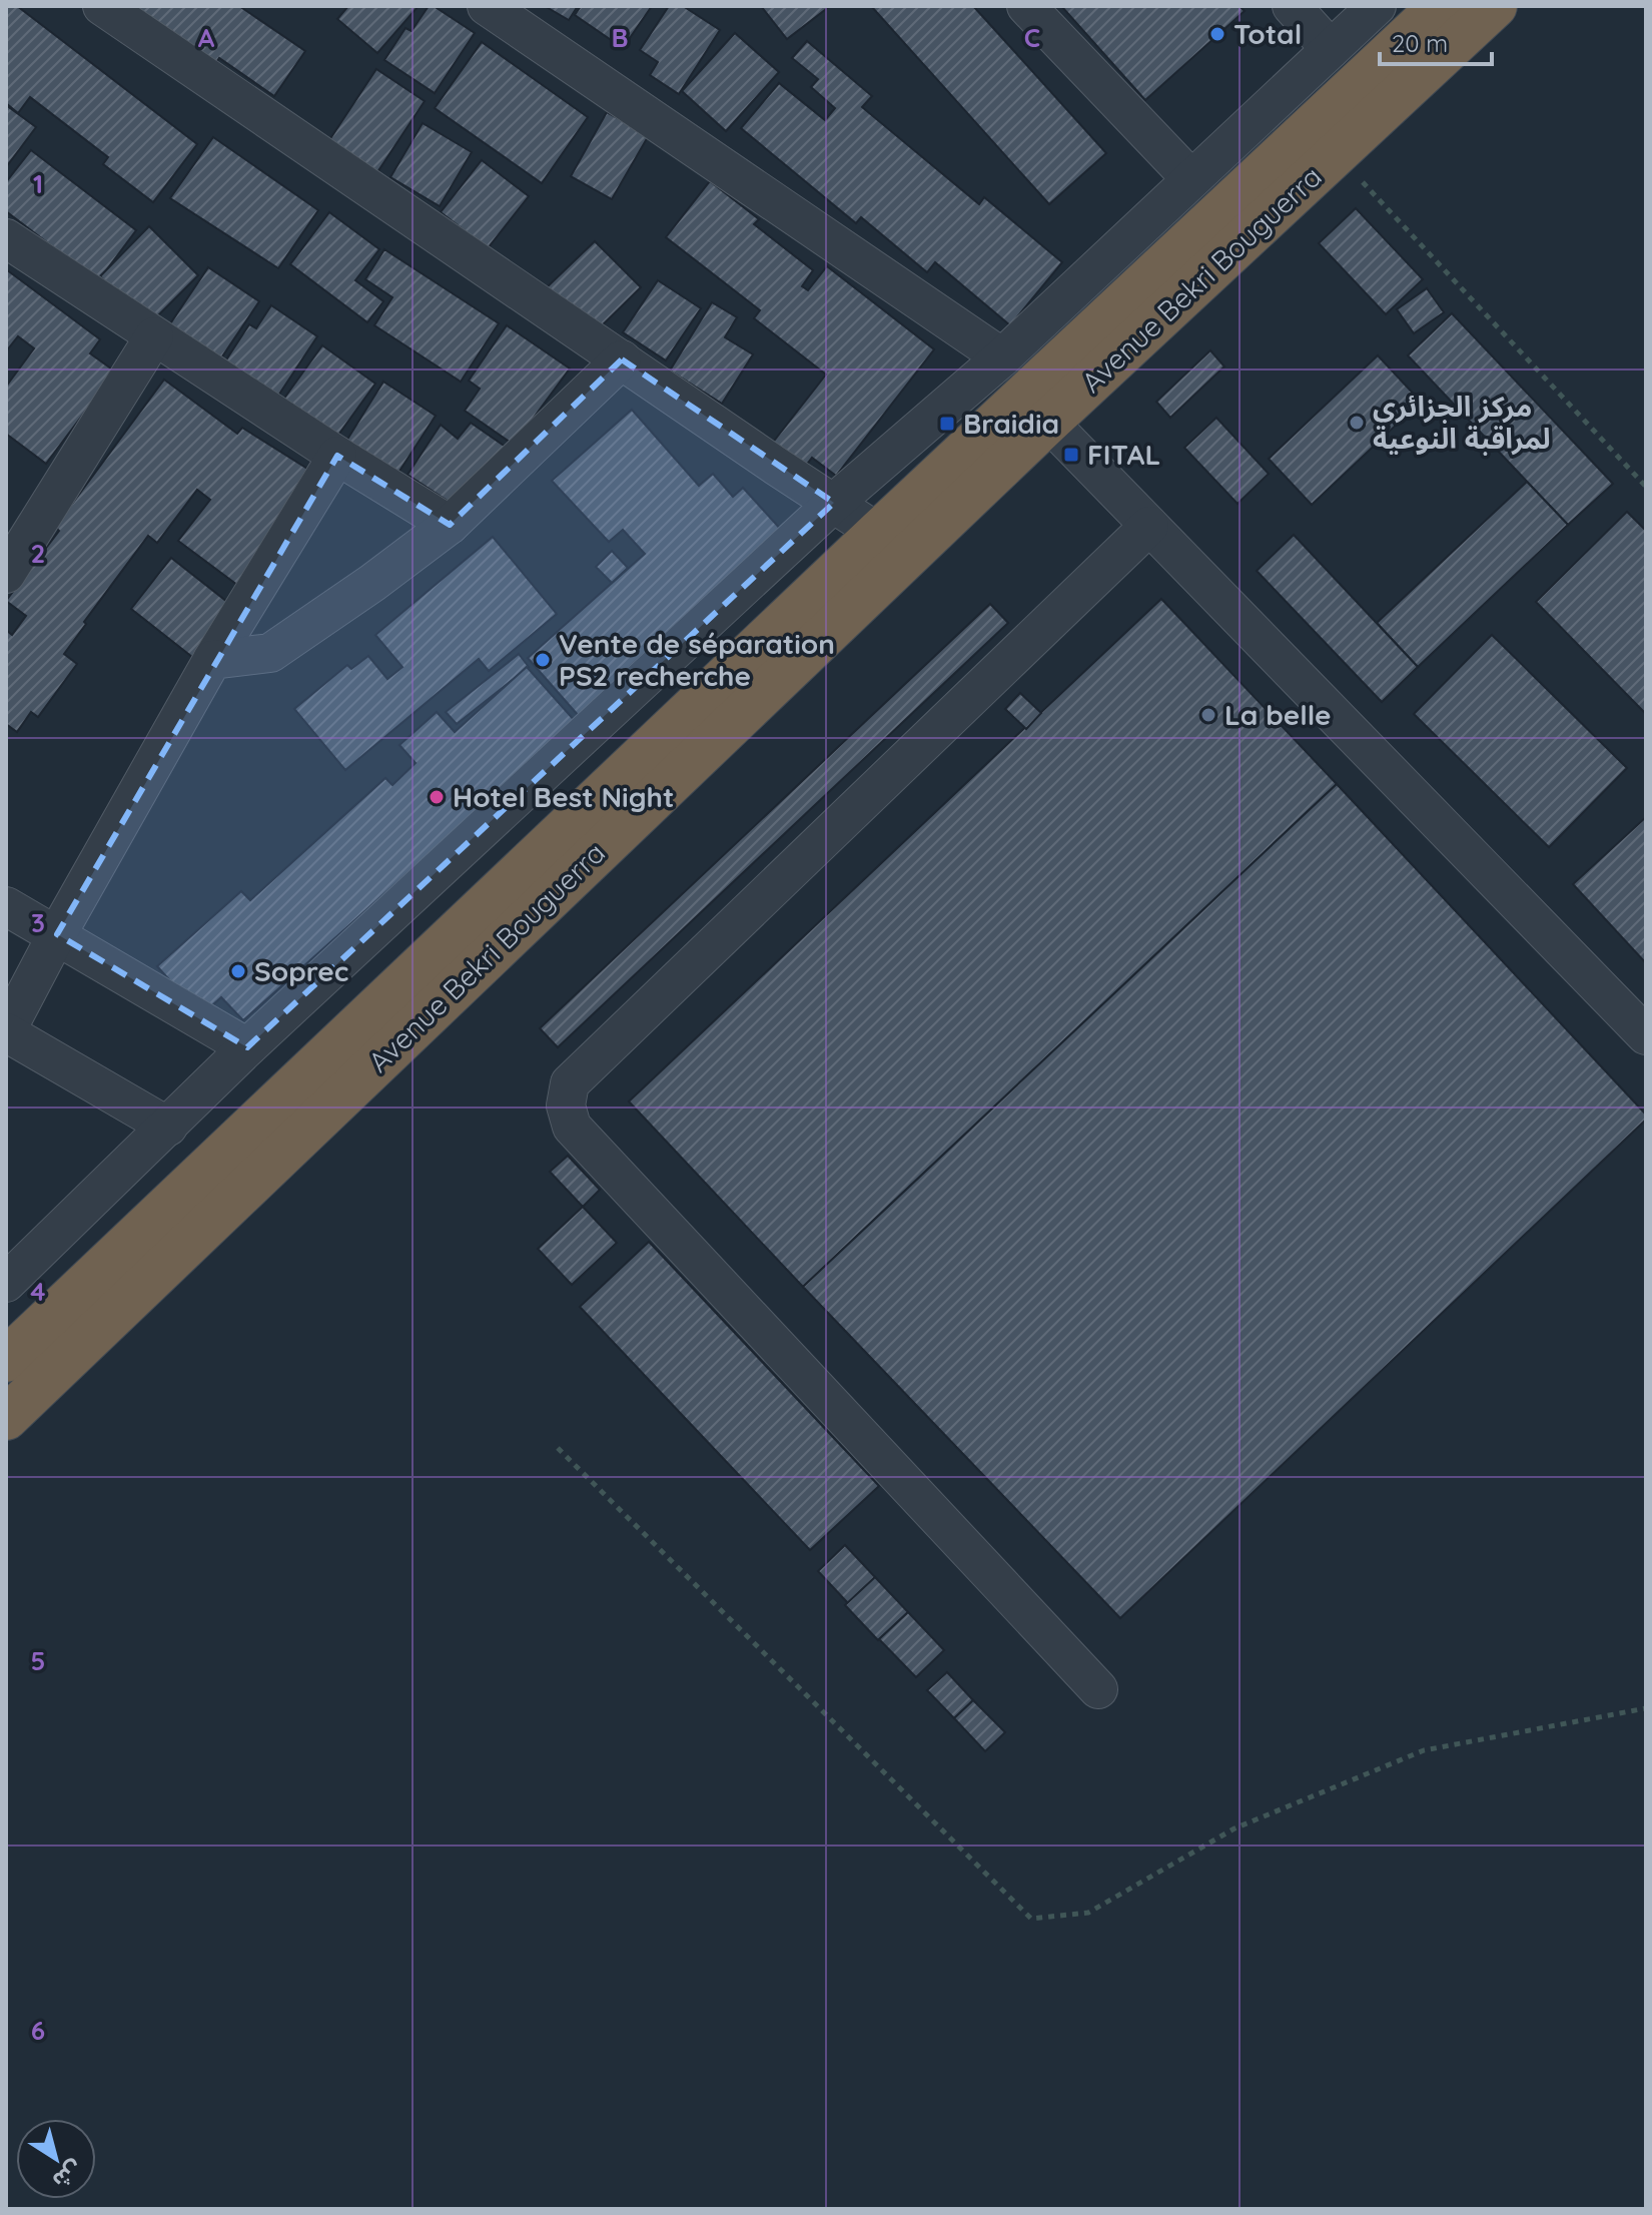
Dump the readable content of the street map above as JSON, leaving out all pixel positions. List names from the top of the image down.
{
  "streets": {
    "highway": ["Avenue Bekri Bouguerra"]
  },
  "places": {
    "other": [
      "Total",
      "مركز الجزائري لمراقبة النوعية",
      "Vente de séparation PS2 recherche",
      "La belle",
      "Hotel Best Night",
      "Soprec"
    ],
    "transit": ["Braidia", "FITAL"]
  },
  "scale_bar": "20 m",
  "north": "bottom right",
  "grid": {
    "columns": ["A", "B", "C"],
    "rows": [
      "1",
      "2",
      "3",
      "4",
      "5",
      "6"
    ]
  }
}
